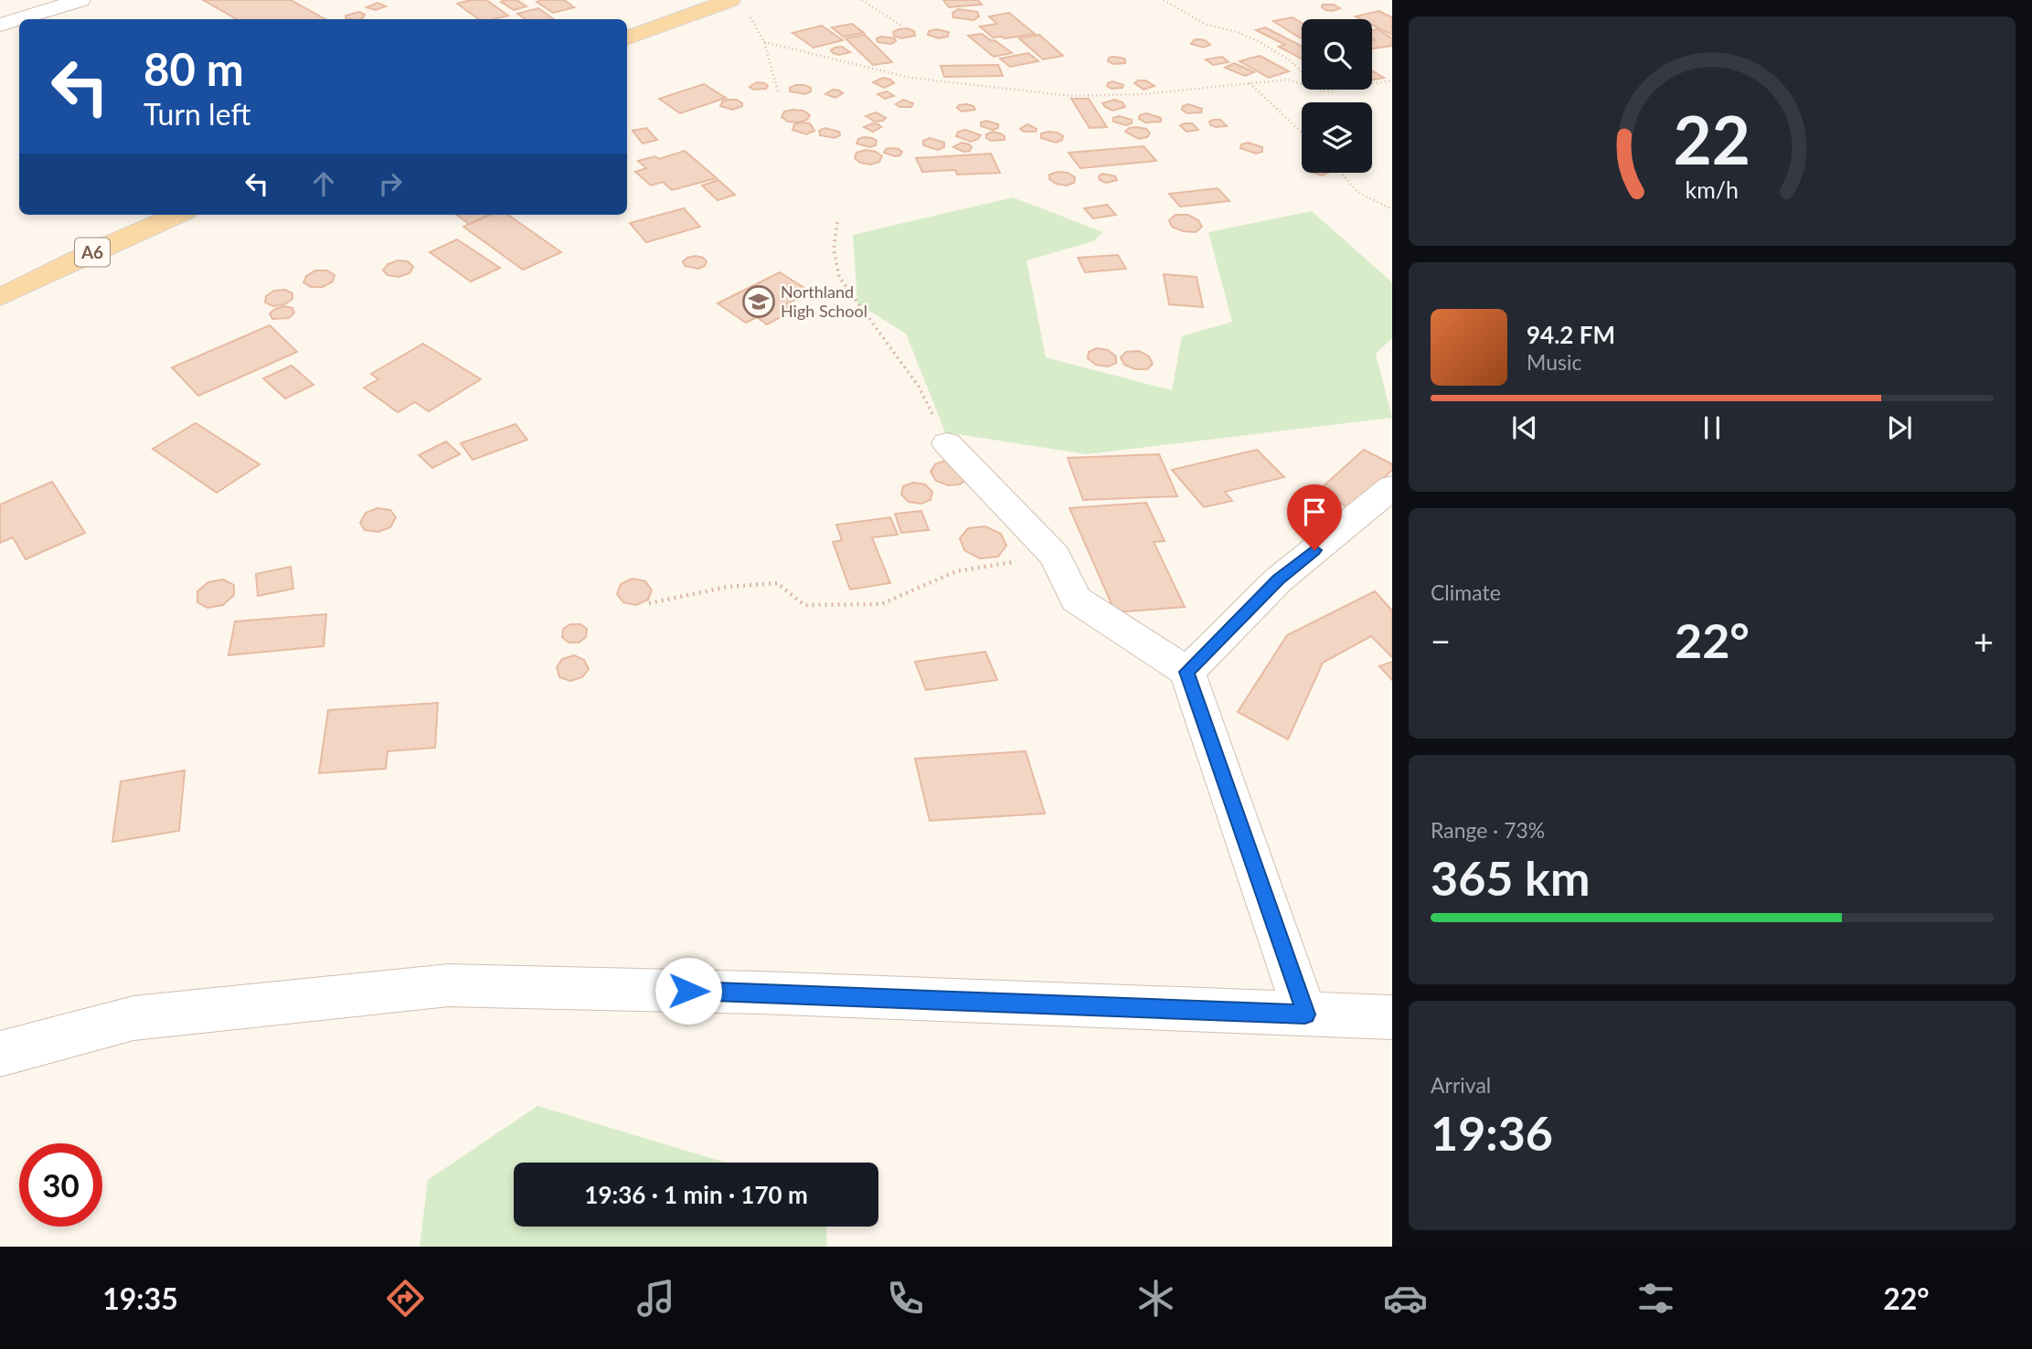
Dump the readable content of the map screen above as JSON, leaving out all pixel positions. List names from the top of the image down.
{
  "streets": {
    "main road": ["A6"]
  },
  "places": {
    "school or university": ["Northland High School"]
  },
  "page": {
    "turn": ["80 m", "Turn left"],
    "song": ["94.2 FM", "Music"],
    "tile": [
      "Climate",
      ["Range · 73%", "365 km"],
      ["Arrival", "19:36"]
    ],
    "heat": ["−", "22°", "+"],
    "limit": "30",
    "trip": "19:36 · 1 min · 170 m",
    "tabs": ["19:35", "22°"],
    "gauge": ["22", "km/h"]
  }
}
